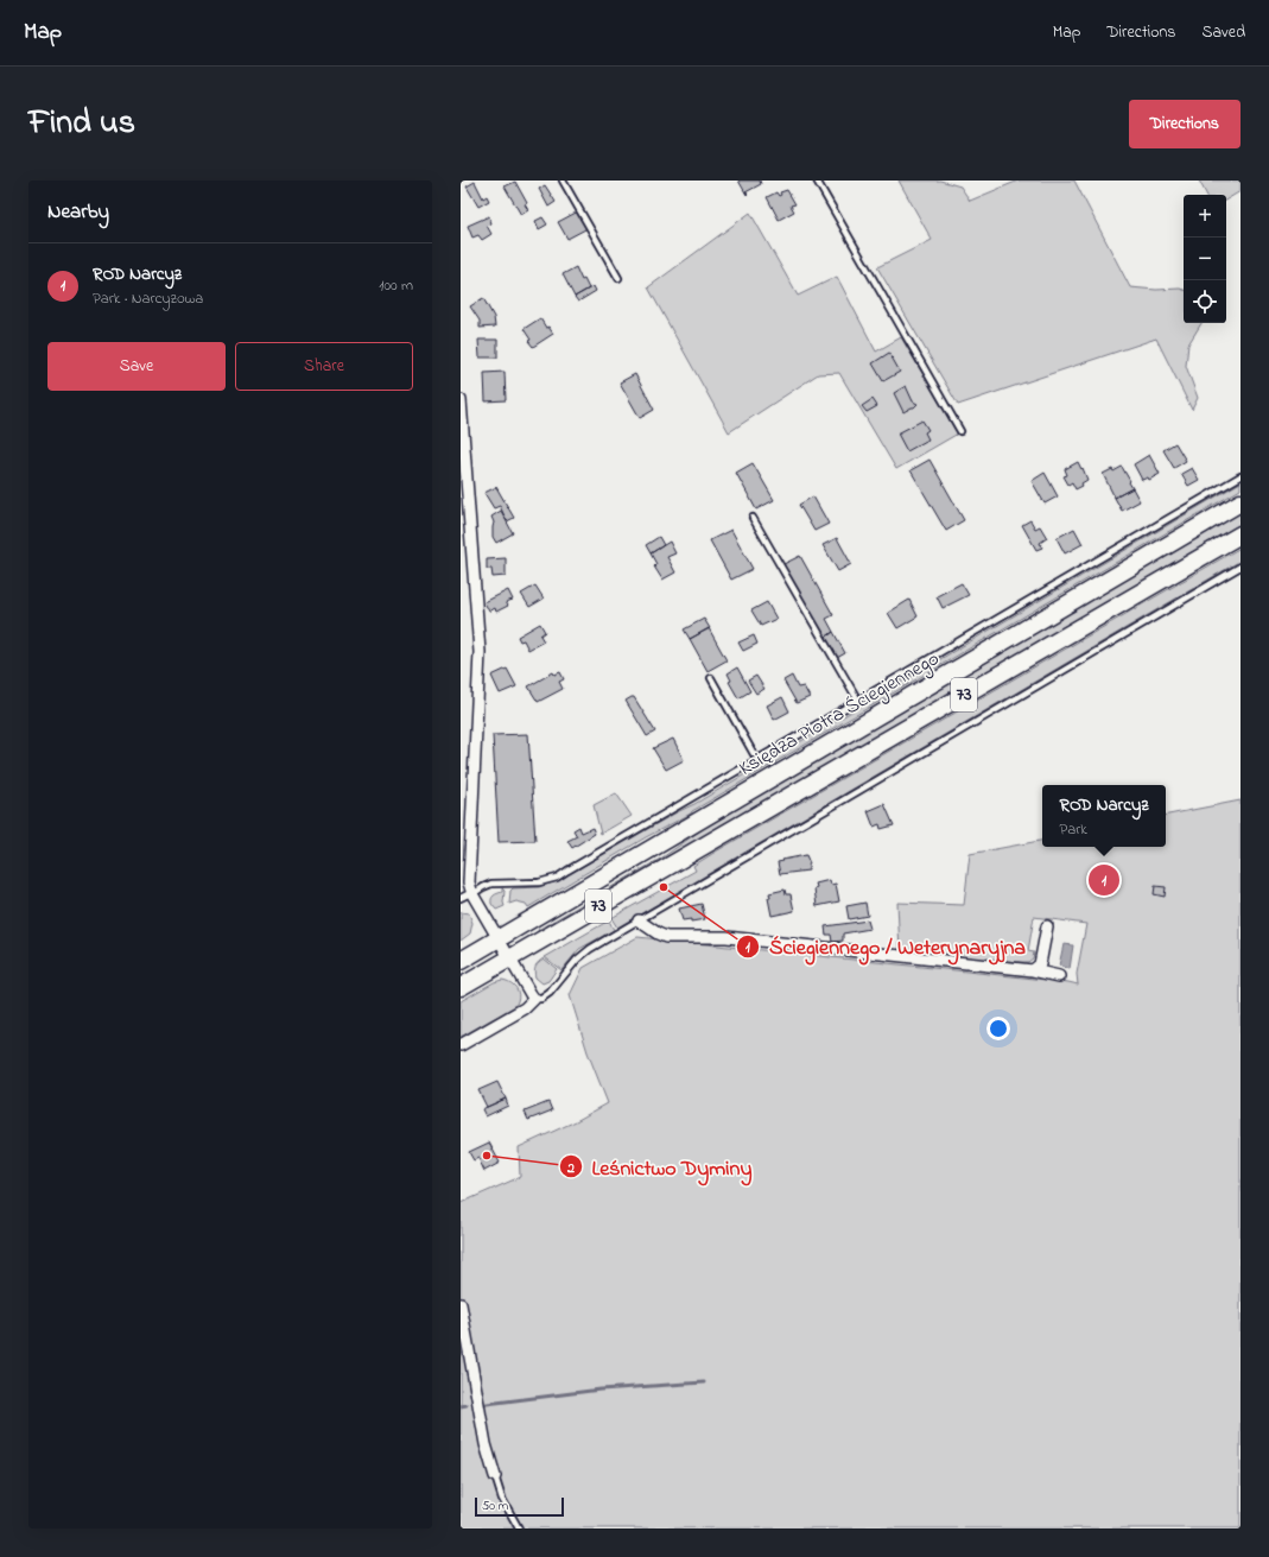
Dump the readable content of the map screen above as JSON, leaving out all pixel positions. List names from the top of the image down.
{
  "streets": {
    "main road": ["73", "Księdza Piotra Ściegiennego"]
  },
  "places": ["Ściegiennego / Weterynaryjna", "Leśnictwo Dyminy"],
  "scale_bar": "50 m",
  "page": {
    "header": "Map",
    "nav": ["Map", "Directions", "Saved"],
    "title": "Find us",
    "buttons": [
      "Directions",
      ["Save", "Share"]
    ],
    "heading": "Nearby",
    "map_buttons": ["+", "−"],
    "list": [
      {
        "mark": "1",
        "name": "ROD Narcyz",
        "note": "Park · Narcyzowa",
        "value": "100 m"
      }
    ],
    "popup": ["ROD Narcyz", "Park"],
    "pins": "1",
    "scale": "50 m"
  }
}
